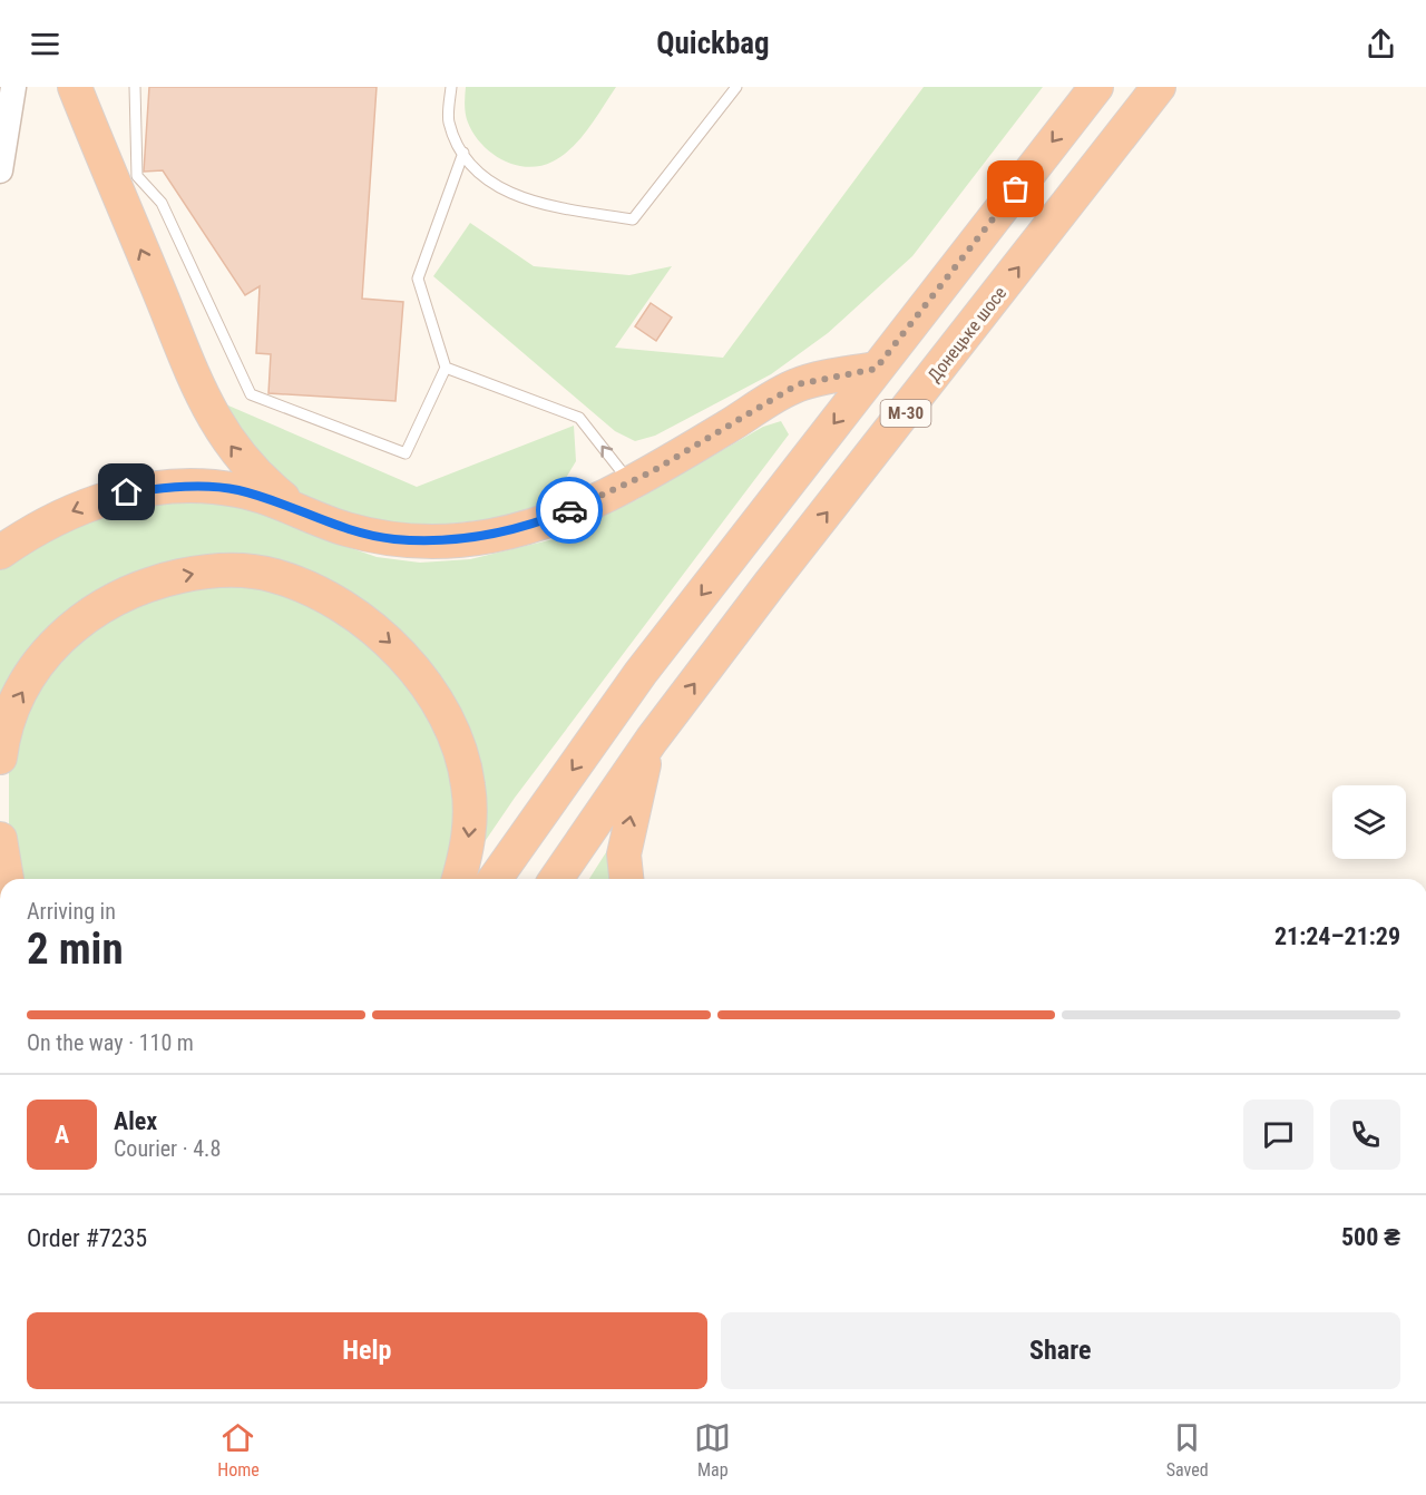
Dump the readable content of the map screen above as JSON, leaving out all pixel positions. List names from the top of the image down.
{
  "streets": {
    "highway": ["Донецьке шосе", "М-30"]
  },
  "crossings": [
    ["Донецьке шосе", "М-30"]
  ],
  "page": {
    "header": "Quickbag",
    "heading": ["2 min", "Arriving in", "21:24–21:29"],
    "panel": [
      "Alex",
      "Courier · 4.8",
      "Order #7235",
      "500 ₴"
    ],
    "bar": "On the way · 110 m",
    "round": "A",
    "buttons": ["Help", "Share"],
    "tabs": ["Home", "Map", "Saved"]
  }
}
